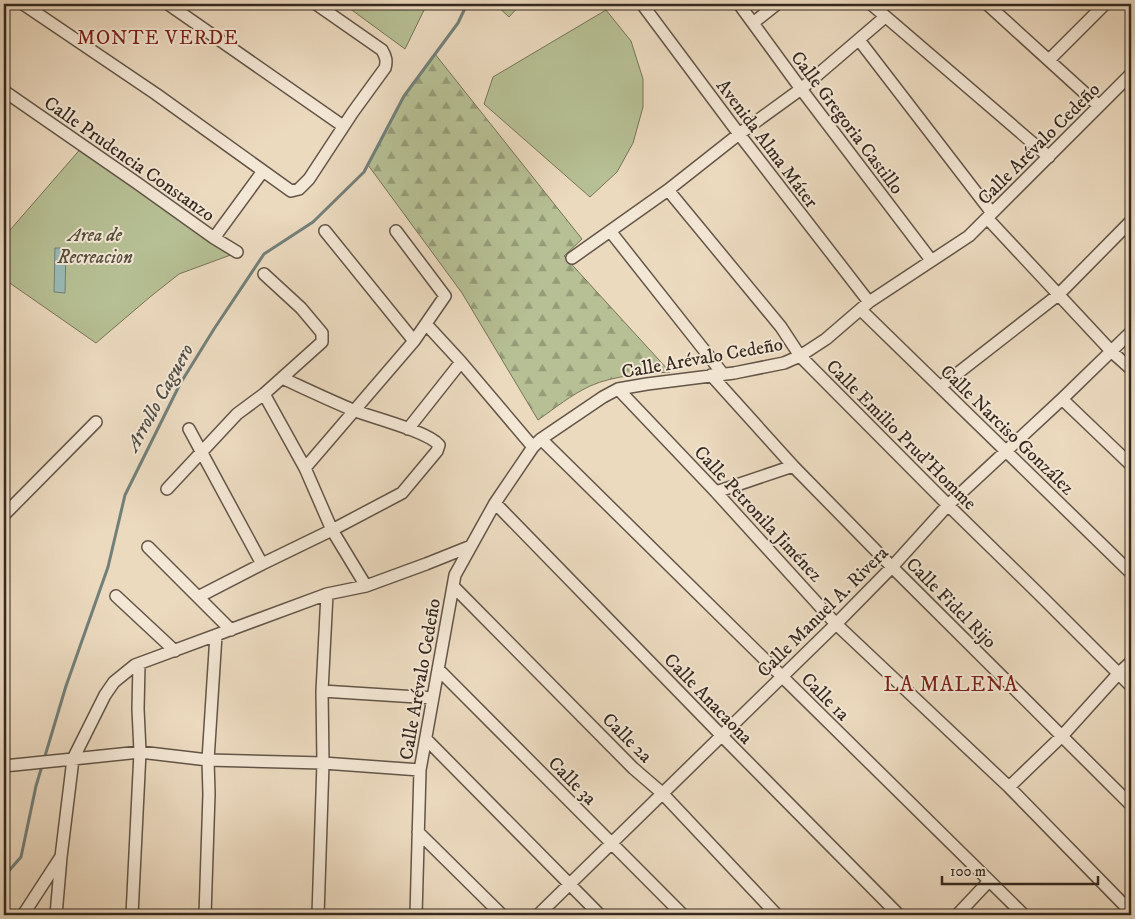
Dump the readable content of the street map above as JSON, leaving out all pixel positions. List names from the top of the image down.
{
  "streets": {
    "street": [
      "Calle Gregoria Castillo",
      "Avenida Alma Máter",
      "Calle Arévalo Cedeño",
      "Calle Prudencia Constanzo",
      "Calle Narciso González",
      "Calle Emilio Prud'Homme",
      "Calle Petronila Jiménez",
      "Calle Fidel Rijo",
      "Calle Manuel A. Rivera",
      "Calle 1a",
      "Calle Anacaona",
      "Calle 2a",
      "Calle 3a"
    ]
  },
  "crossings": [
    ["Calle Gregoria Castillo", "Calle Arévalo Cedeño"],
    ["Avenida Alma Máter", "Calle Arévalo Cedeño"],
    ["Avenida Alma Máter", "Calle Narciso González"],
    ["Calle Arévalo Cedeño", "Calle Narciso González"],
    ["Calle Arévalo Cedeño", "Calle Emilio Prud'Homme"],
    ["Calle Arévalo Cedeño", "Calle Petronila Jiménez"],
    ["Calle Arévalo Cedeño", "Calle Fidel Rijo"],
    ["Calle Arévalo Cedeño", "Calle 1a"],
    ["Calle Arévalo Cedeño", "Calle Anacaona"],
    ["Calle Arévalo Cedeño", "Calle 2a"],
    ["Calle Arévalo Cedeño", "Calle 3a"],
    ["Calle Narciso González", "Calle Manuel A. Rivera"],
    ["Calle Emilio Prud'Homme", "Calle Manuel A. Rivera"],
    ["Calle Petronila Jiménez", "Calle Manuel A. Rivera"],
    ["Calle Fidel Rijo", "Calle Manuel A. Rivera"],
    ["Calle Manuel A. Rivera", "Calle 1a"],
    ["Calle Manuel A. Rivera", "Calle Anacaona"],
    ["Calle Manuel A. Rivera", "Calle 2a"],
    ["Calle Manuel A. Rivera", "Calle 3a"]
  ],
  "districts": ["MONTE VERDE", "LA MALENA"],
  "water": ["Arrollo Caguero"],
  "parks": ["Area de Recreacion"],
  "scale_bar": "100 m"
}
